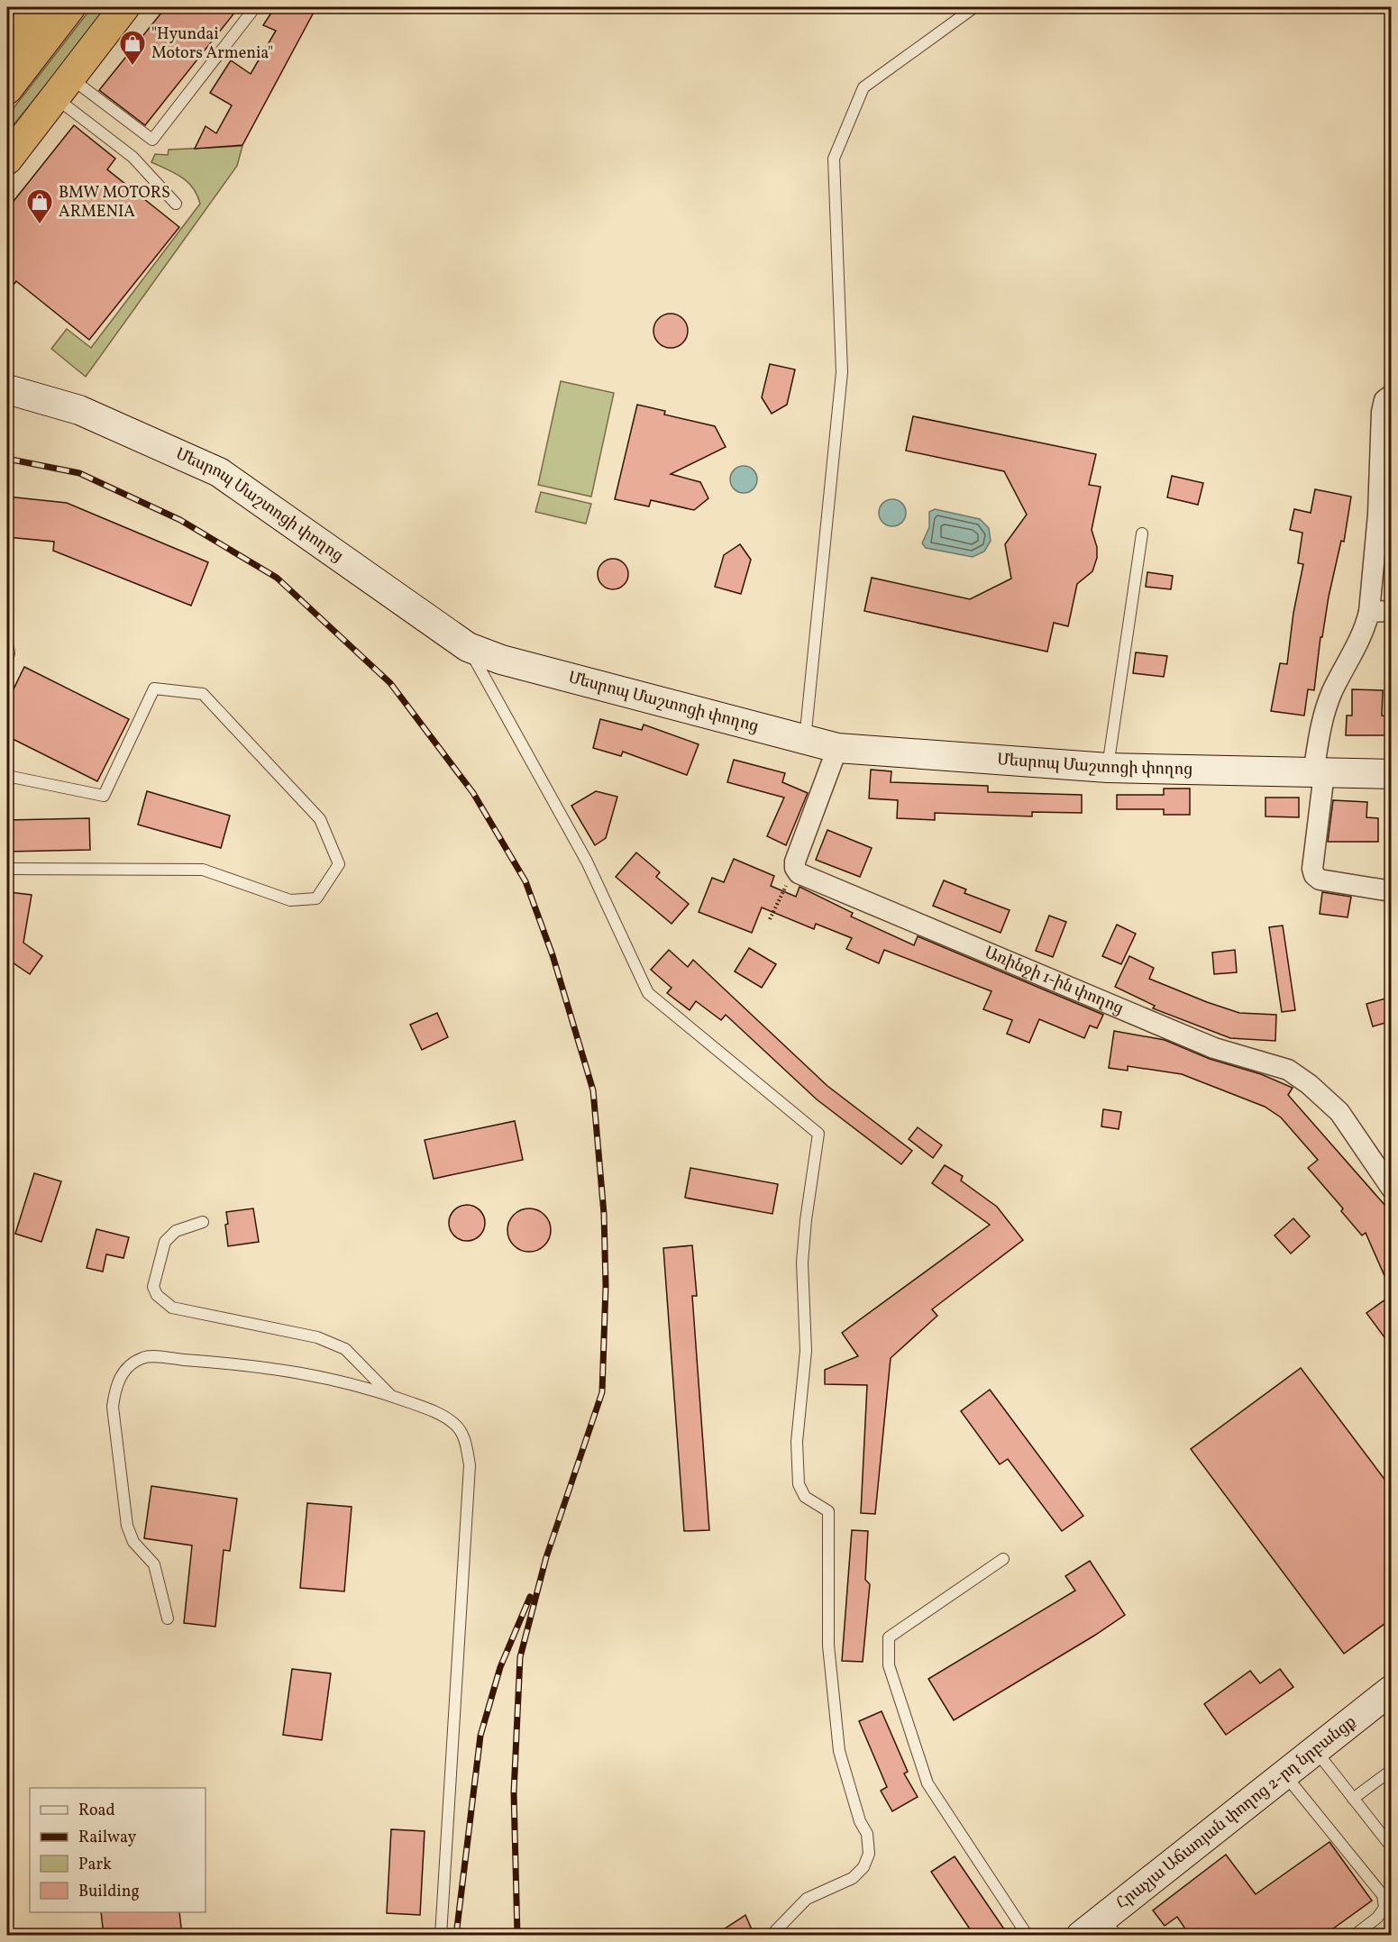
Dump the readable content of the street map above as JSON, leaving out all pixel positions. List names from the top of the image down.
{
  "streets": {
    "street": ["Մեսրոպ Մաշտոցի փողոց", "Առինջի 1-ին փողոց", "Հրաչյա Աճառյան փողոց 2-րդ նրբանցք"]
  },
  "places": {
    "shop": ["\"Hyundai Motors Armenia\"", "BMW MOTORS ARMENIA"]
  },
  "legend": [
    "Road",
    "Railway",
    "Park",
    "Building"
  ]
}
